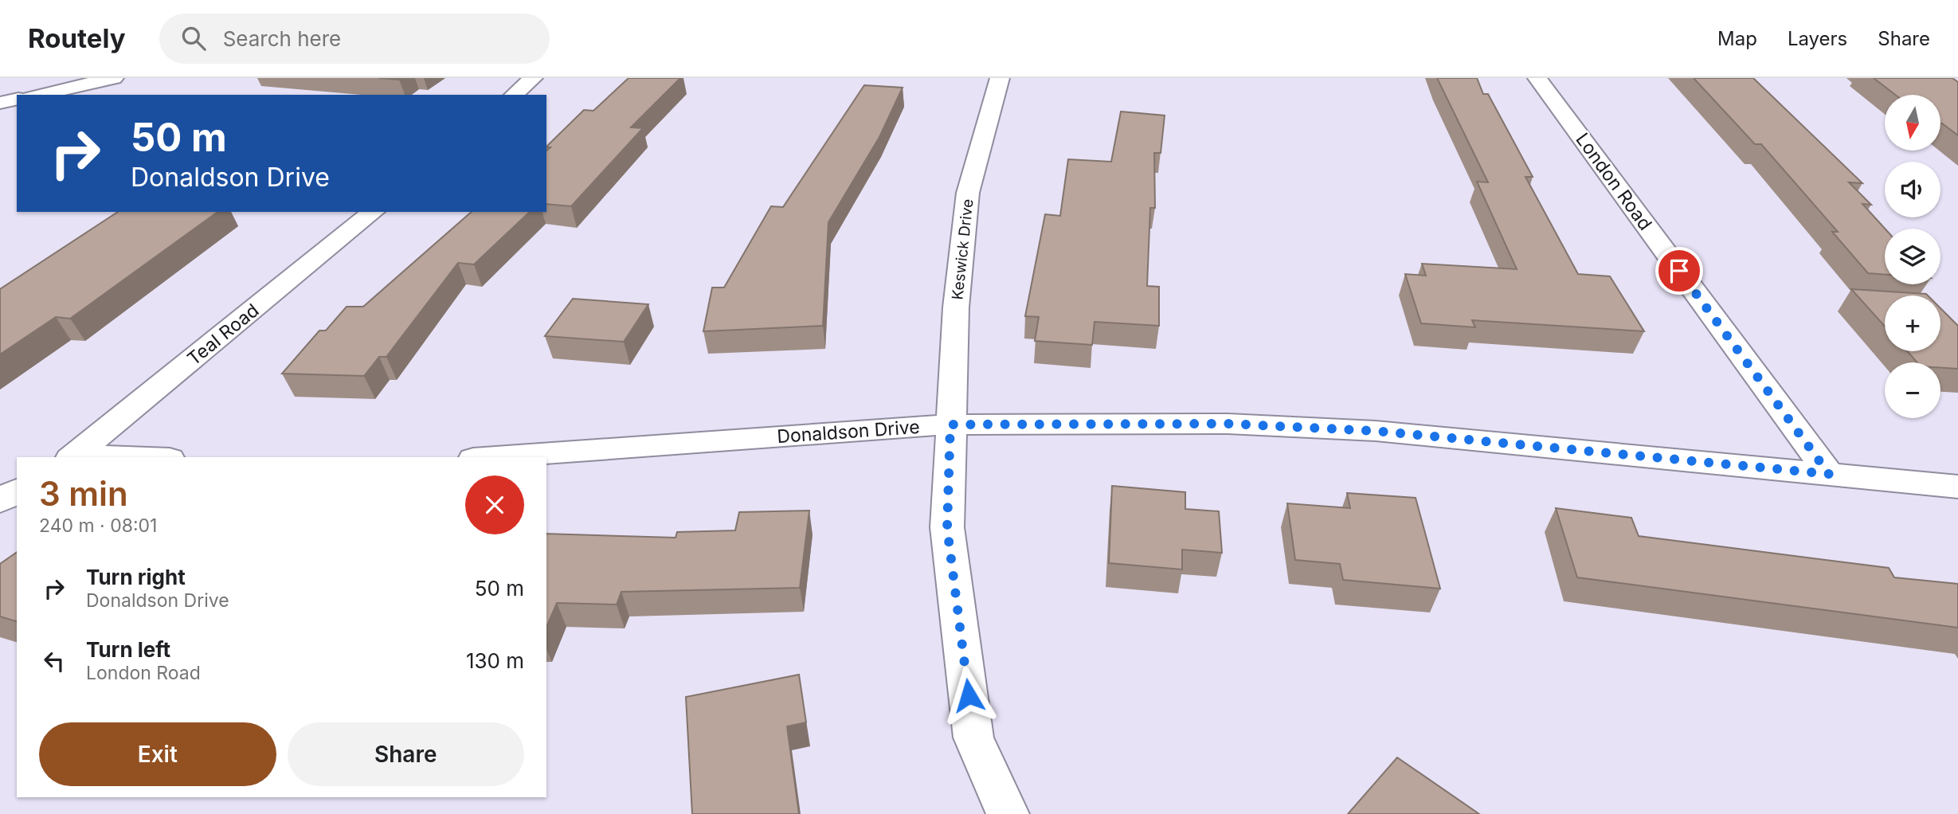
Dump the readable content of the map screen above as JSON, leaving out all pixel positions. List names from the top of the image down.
{
  "streets": {
    "street": [
      "London Road",
      "Keswick Drive",
      "Teal Road",
      "Donaldson Drive"
    ]
  },
  "crossings": [
    ["London Road", "Donaldson Drive"],
    ["Keswick Drive", "Donaldson Drive"]
  ],
  "north": "bottom",
  "page": {
    "header": "Routely",
    "search": "Search here",
    "nav": ["Map", "Layers", "Share"],
    "map_buttons": ["+", "−"],
    "turn": ["50 m", "Donaldson Drive"],
    "heading": ["3 min", "240 m · 08:01"],
    "list": [
      {
        "name": "Turn right",
        "note": "Donaldson Drive",
        "value": "50 m"
      },
      {
        "name": "Turn left",
        "note": "London Road",
        "value": "130 m"
      }
    ],
    "buttons": ["Exit", "Share"]
  }
}
